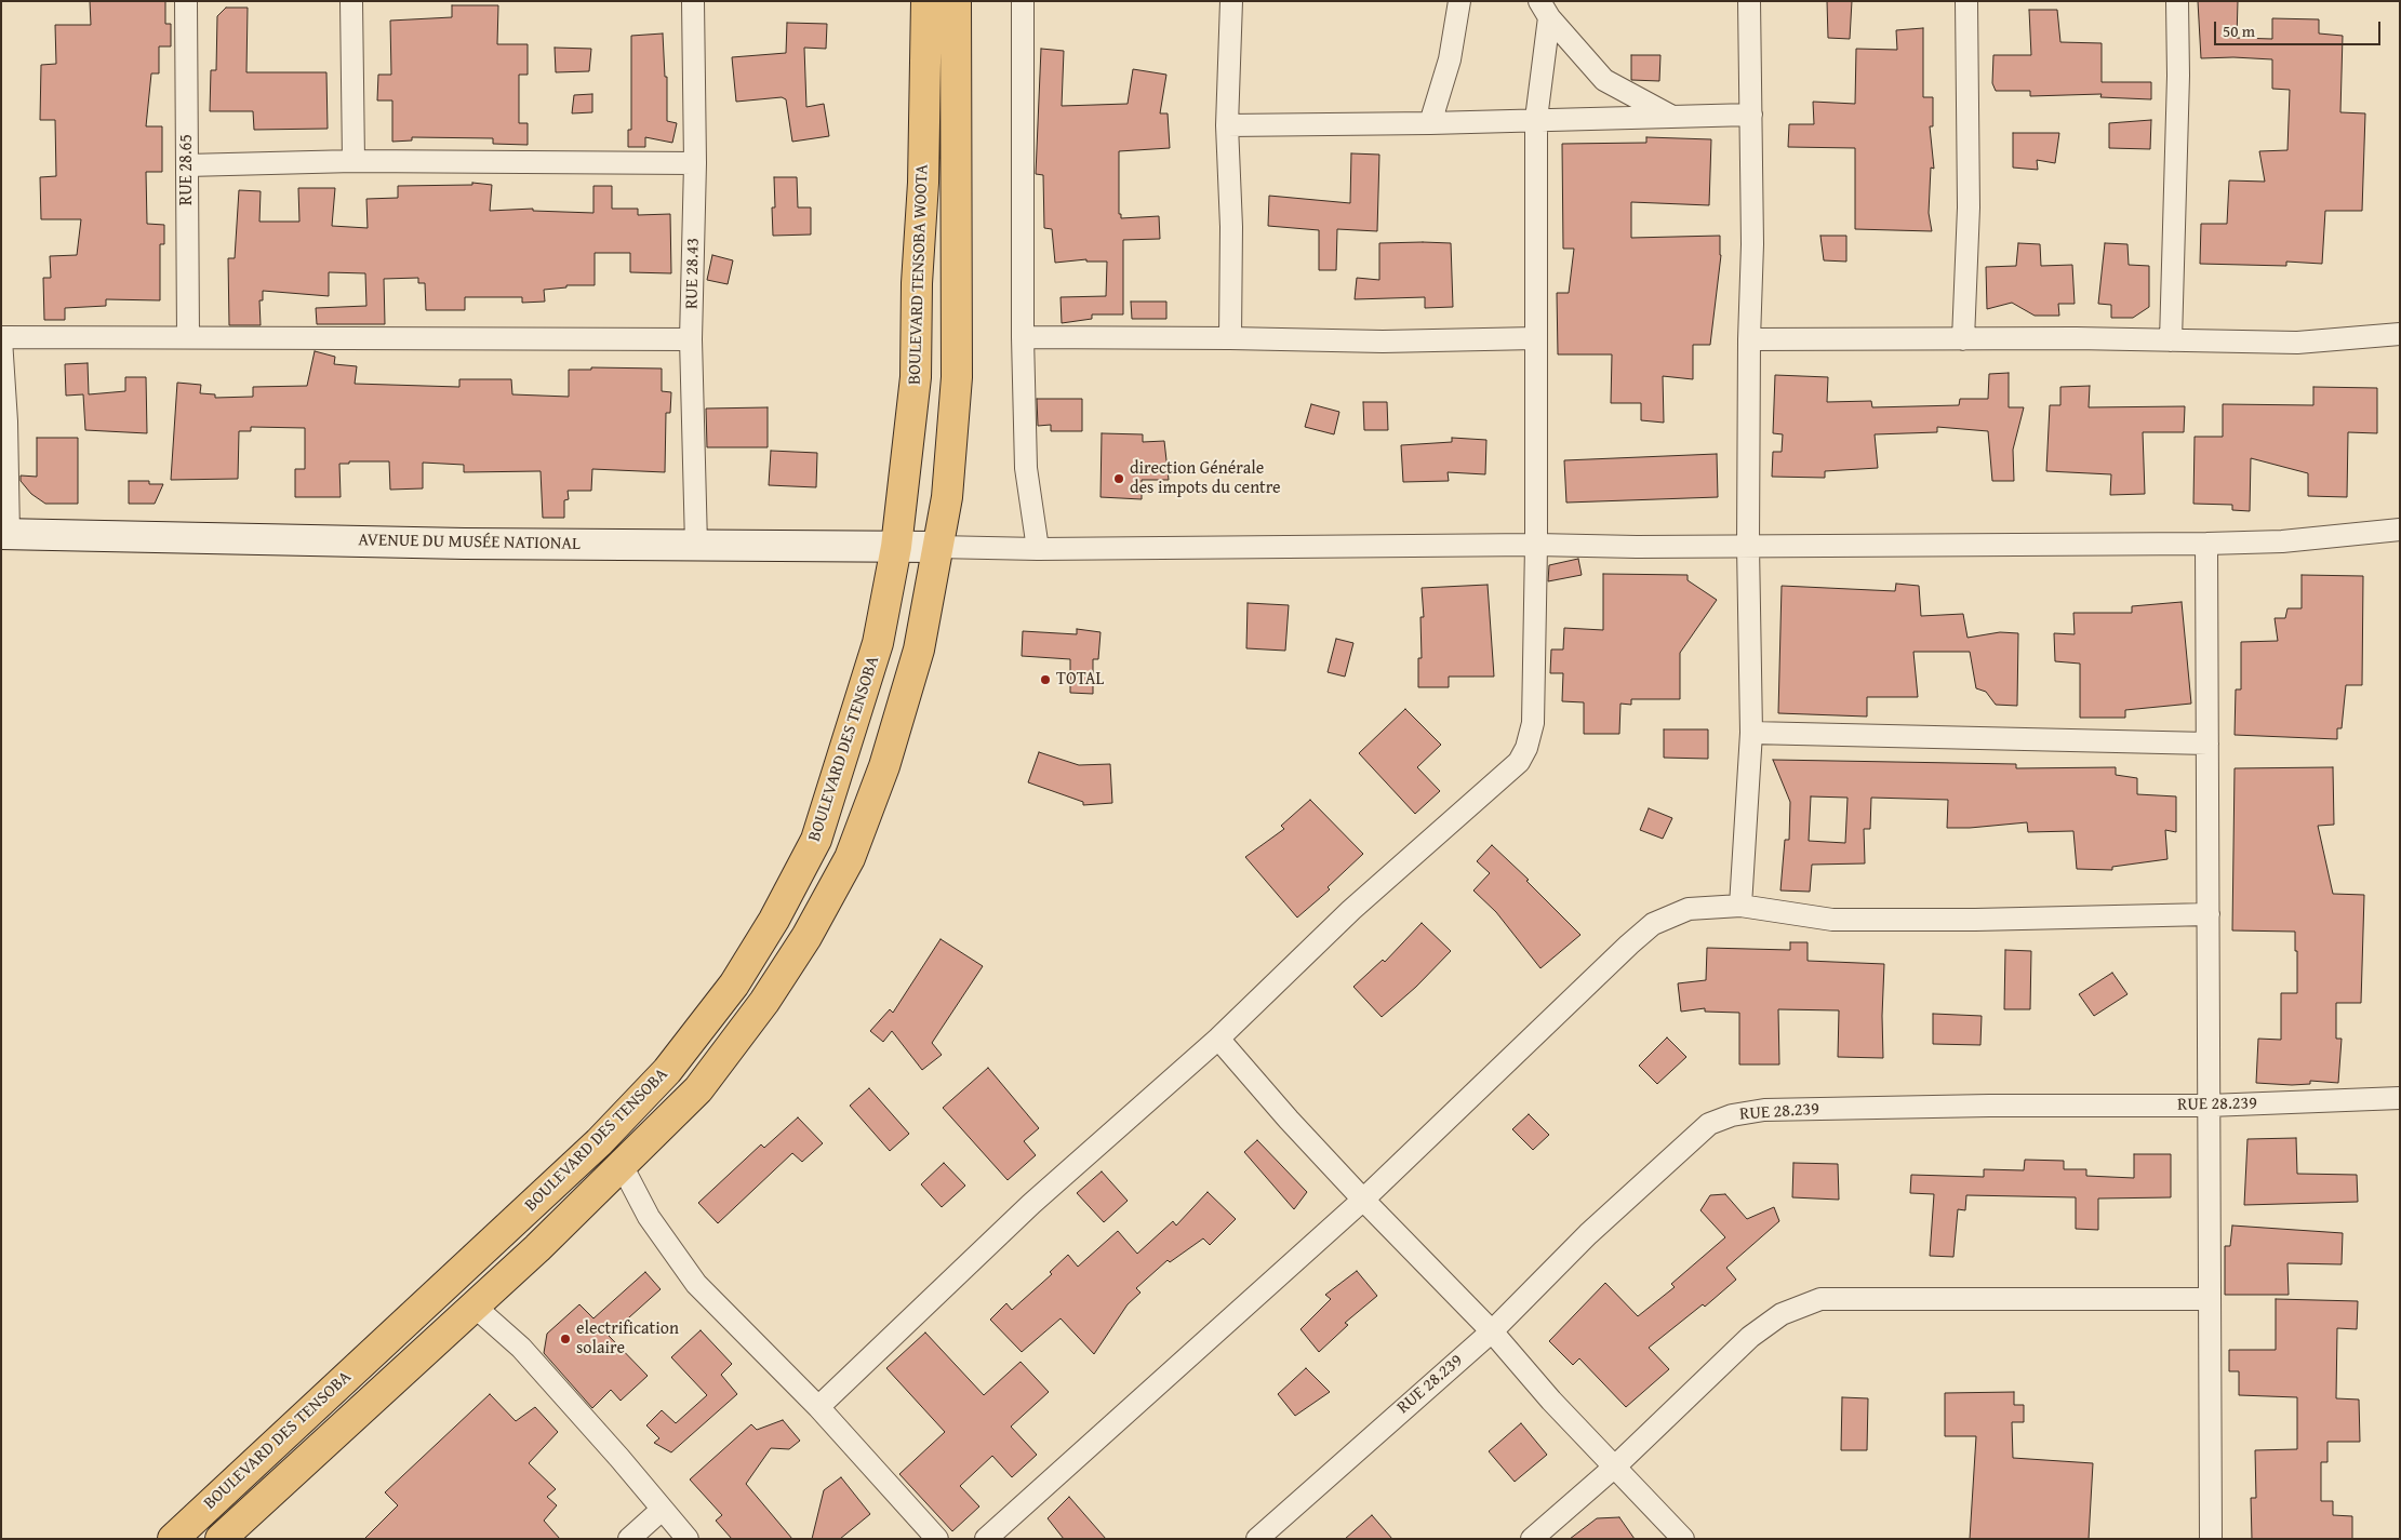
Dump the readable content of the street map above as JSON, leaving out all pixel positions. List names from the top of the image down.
{
  "streets": {
    "main road": ["BOULEVARD TENSOBA WOOTA", "BOULEVARD DES TENSOBA"],
    "street": [
      "RUE 28.65",
      "RUE 28.43",
      "AVENUE DU MUSÉE NATIONAL",
      "RUE 28.239"
    ]
  },
  "crossings": [
    ["RUE 28.43", "AVENUE DU MUSÉE NATIONAL"],
    ["BOULEVARD TENSOBA WOOTA", "AVENUE DU MUSÉE NATIONAL"],
    ["BOULEVARD TENSOBA WOOTA", "BOULEVARD DES TENSOBA"],
    ["AVENUE DU MUSÉE NATIONAL", "BOULEVARD DES TENSOBA"]
  ],
  "places": ["direction Générale des impots du centre", "TOTAL", "electrification solaire"],
  "scale_bar": "50 m"
}
